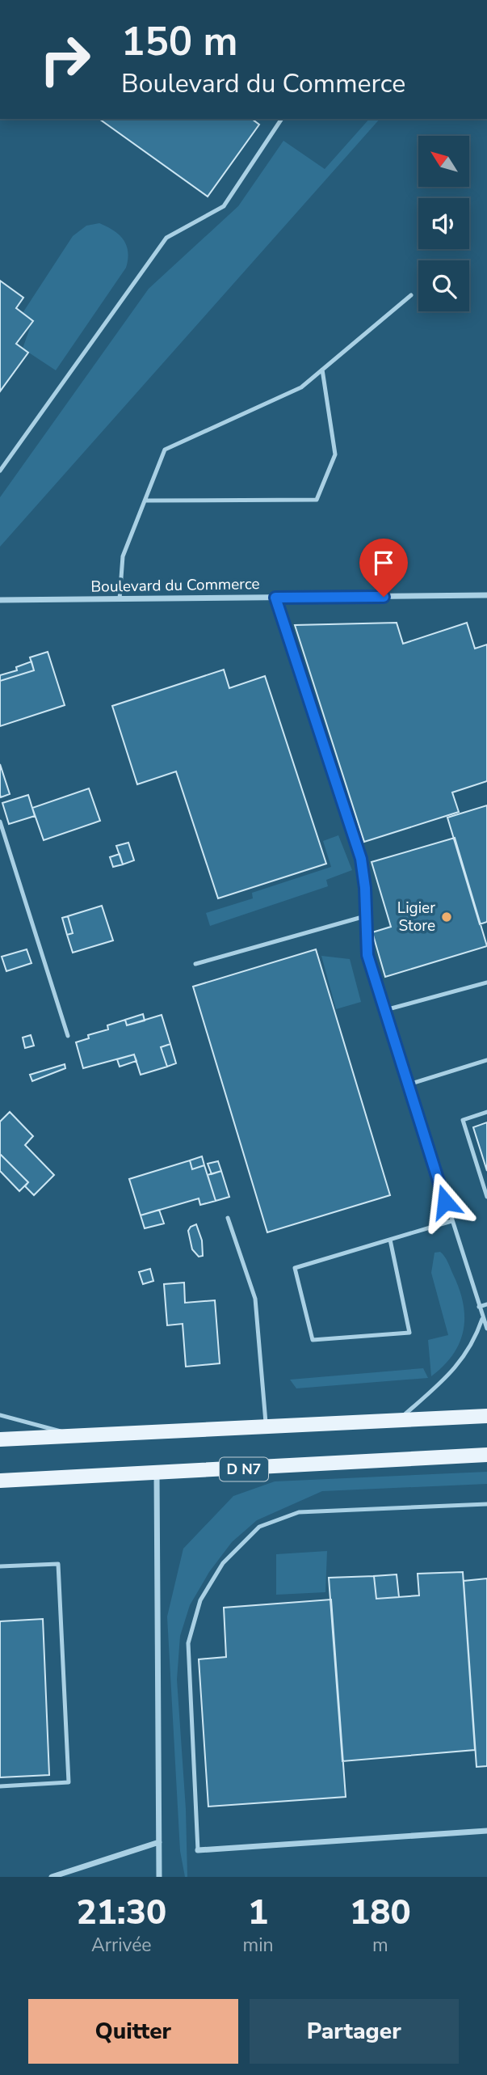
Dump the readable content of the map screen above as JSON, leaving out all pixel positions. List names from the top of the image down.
{
  "streets": {
    "main road": ["D N7"],
    "street": ["Boulevard du Commerce"]
  },
  "places": ["Ligier Store"],
  "north": "top left",
  "page": {
    "turn": ["150 m", "Boulevard du Commerce"],
    "eta": [
      "21:30",
      "Arrivée",
      "1",
      "min",
      "180",
      "m"
    ],
    "buttons": ["Quitter", "Partager"]
  }
}
